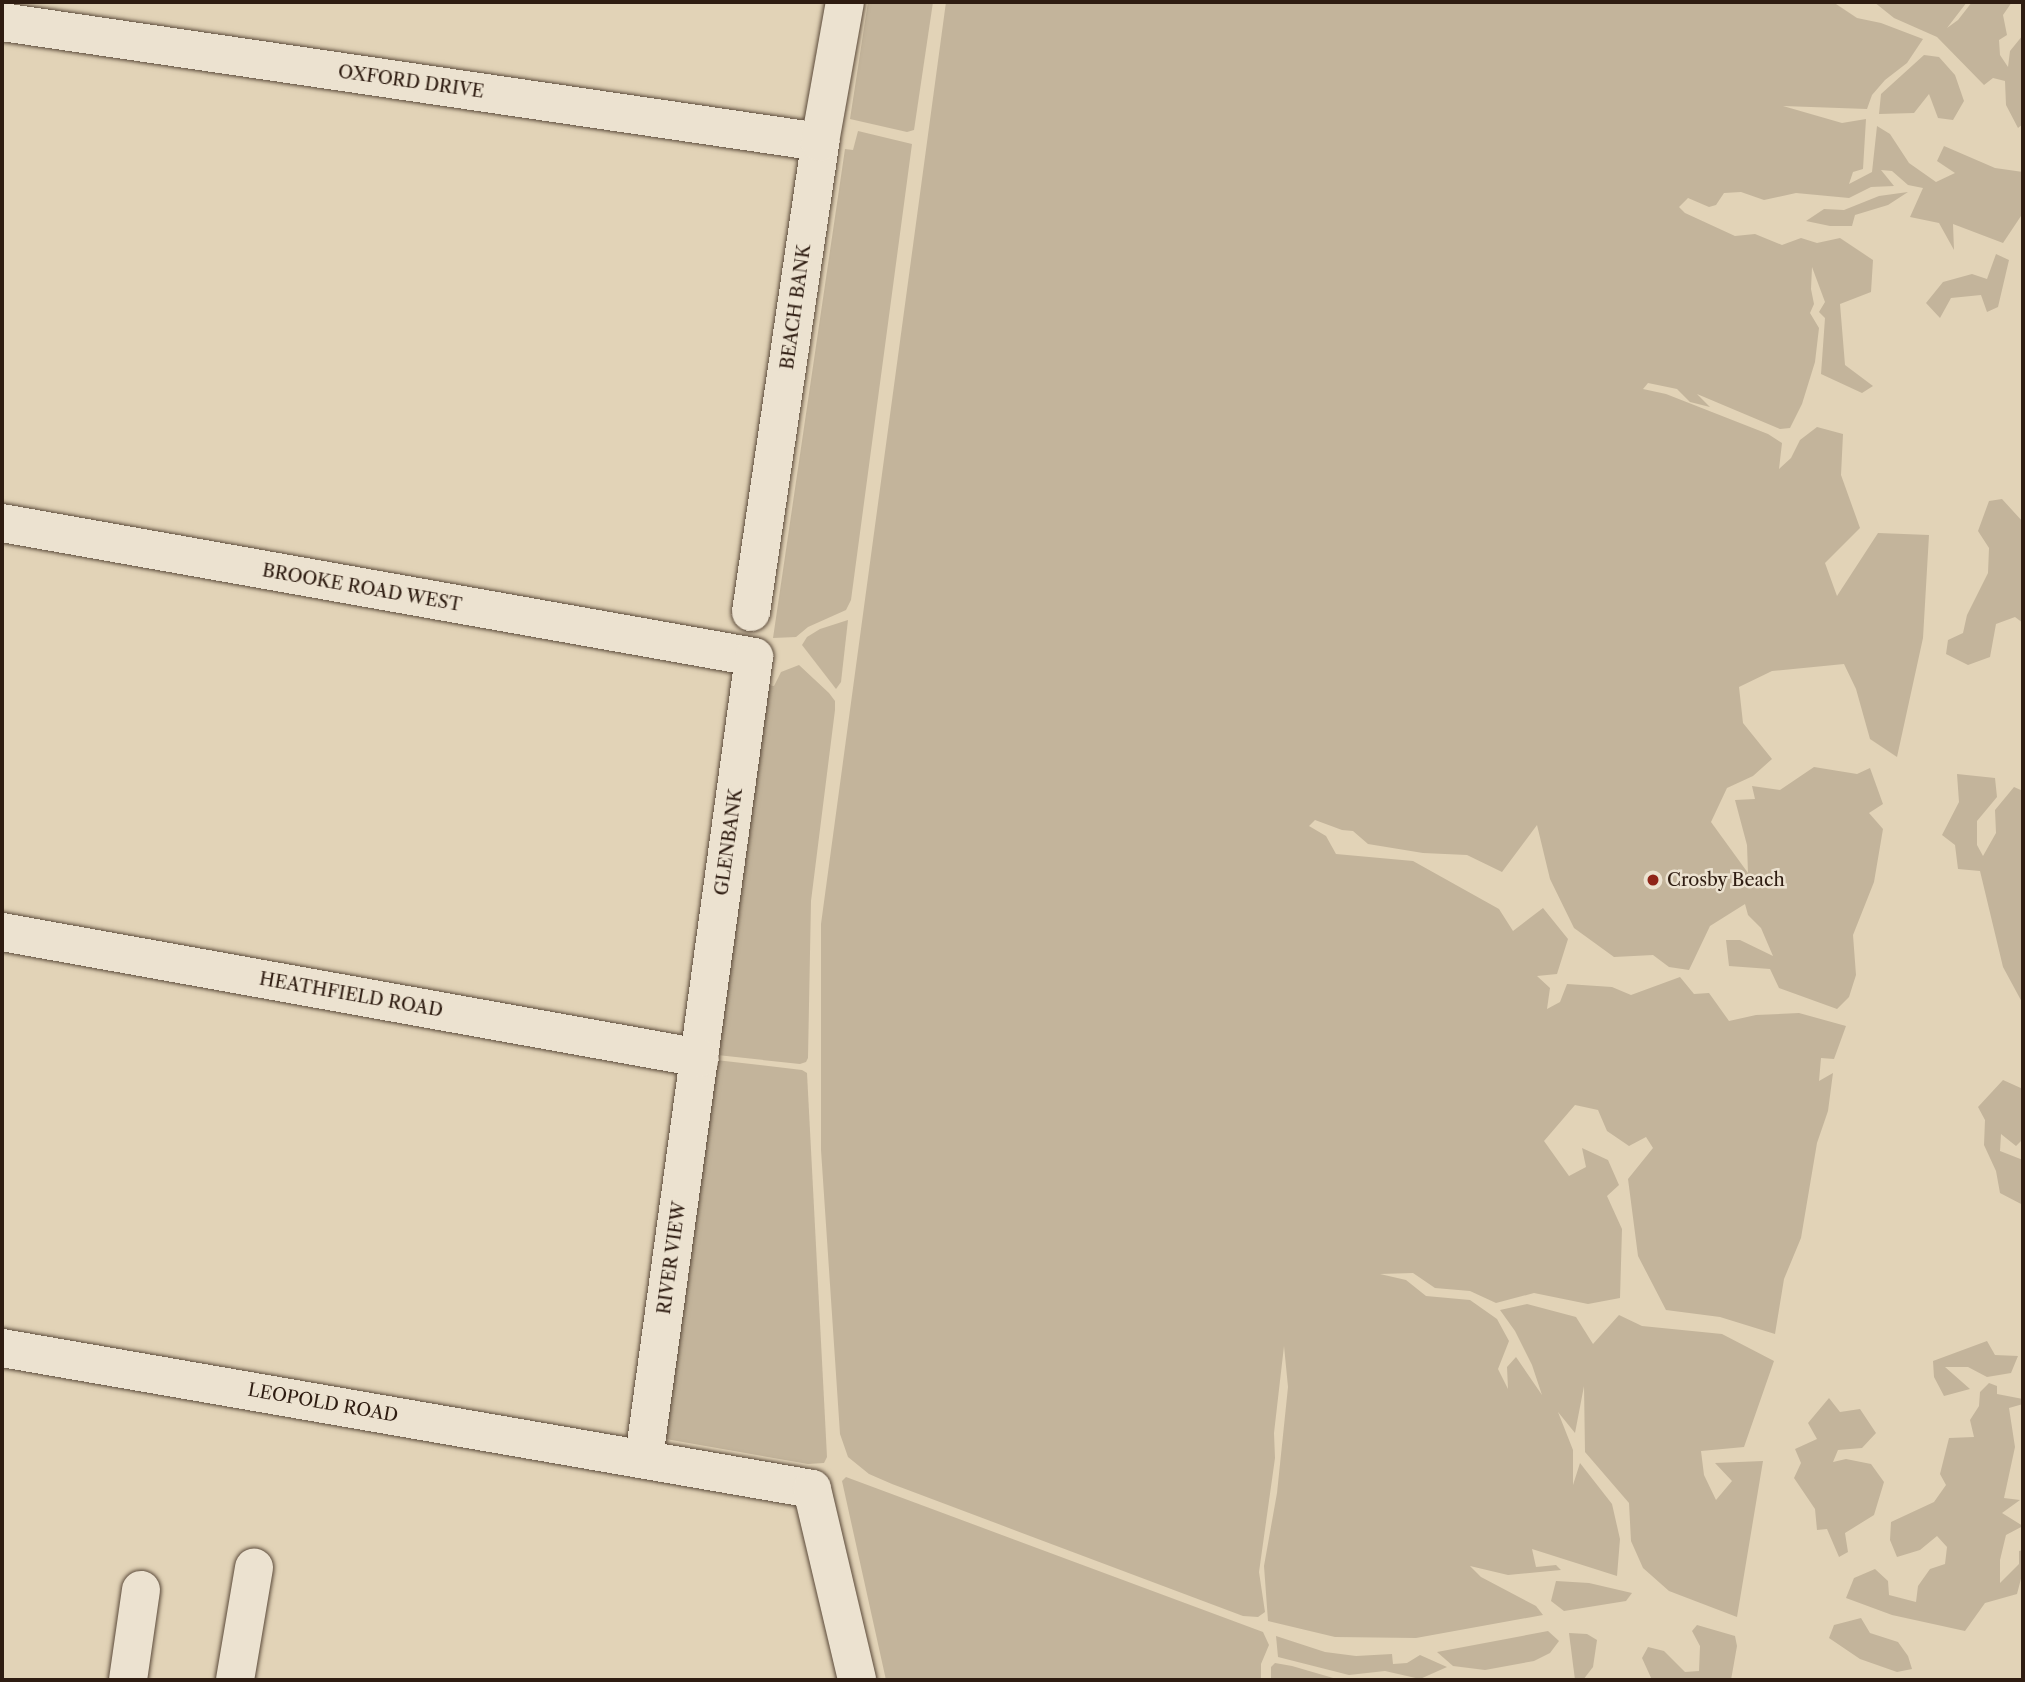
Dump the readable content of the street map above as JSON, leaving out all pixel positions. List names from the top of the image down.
{
  "streets": {
    "street": [
      "OXFORD DRIVE",
      "BEACH BANK",
      "BROOKE ROAD WEST",
      "GLENBANK",
      "HEATHFIELD ROAD",
      "RIVER VIEW",
      "LEOPOLD ROAD"
    ]
  },
  "crossings": [
    ["OXFORD DRIVE", "BEACH BANK"],
    ["BROOKE ROAD WEST", "GLENBANK"],
    ["GLENBANK", "HEATHFIELD ROAD"],
    ["GLENBANK", "RIVER VIEW"],
    ["HEATHFIELD ROAD", "RIVER VIEW"],
    ["RIVER VIEW", "LEOPOLD ROAD"]
  ],
  "places": ["Crosby Beach"]
}
